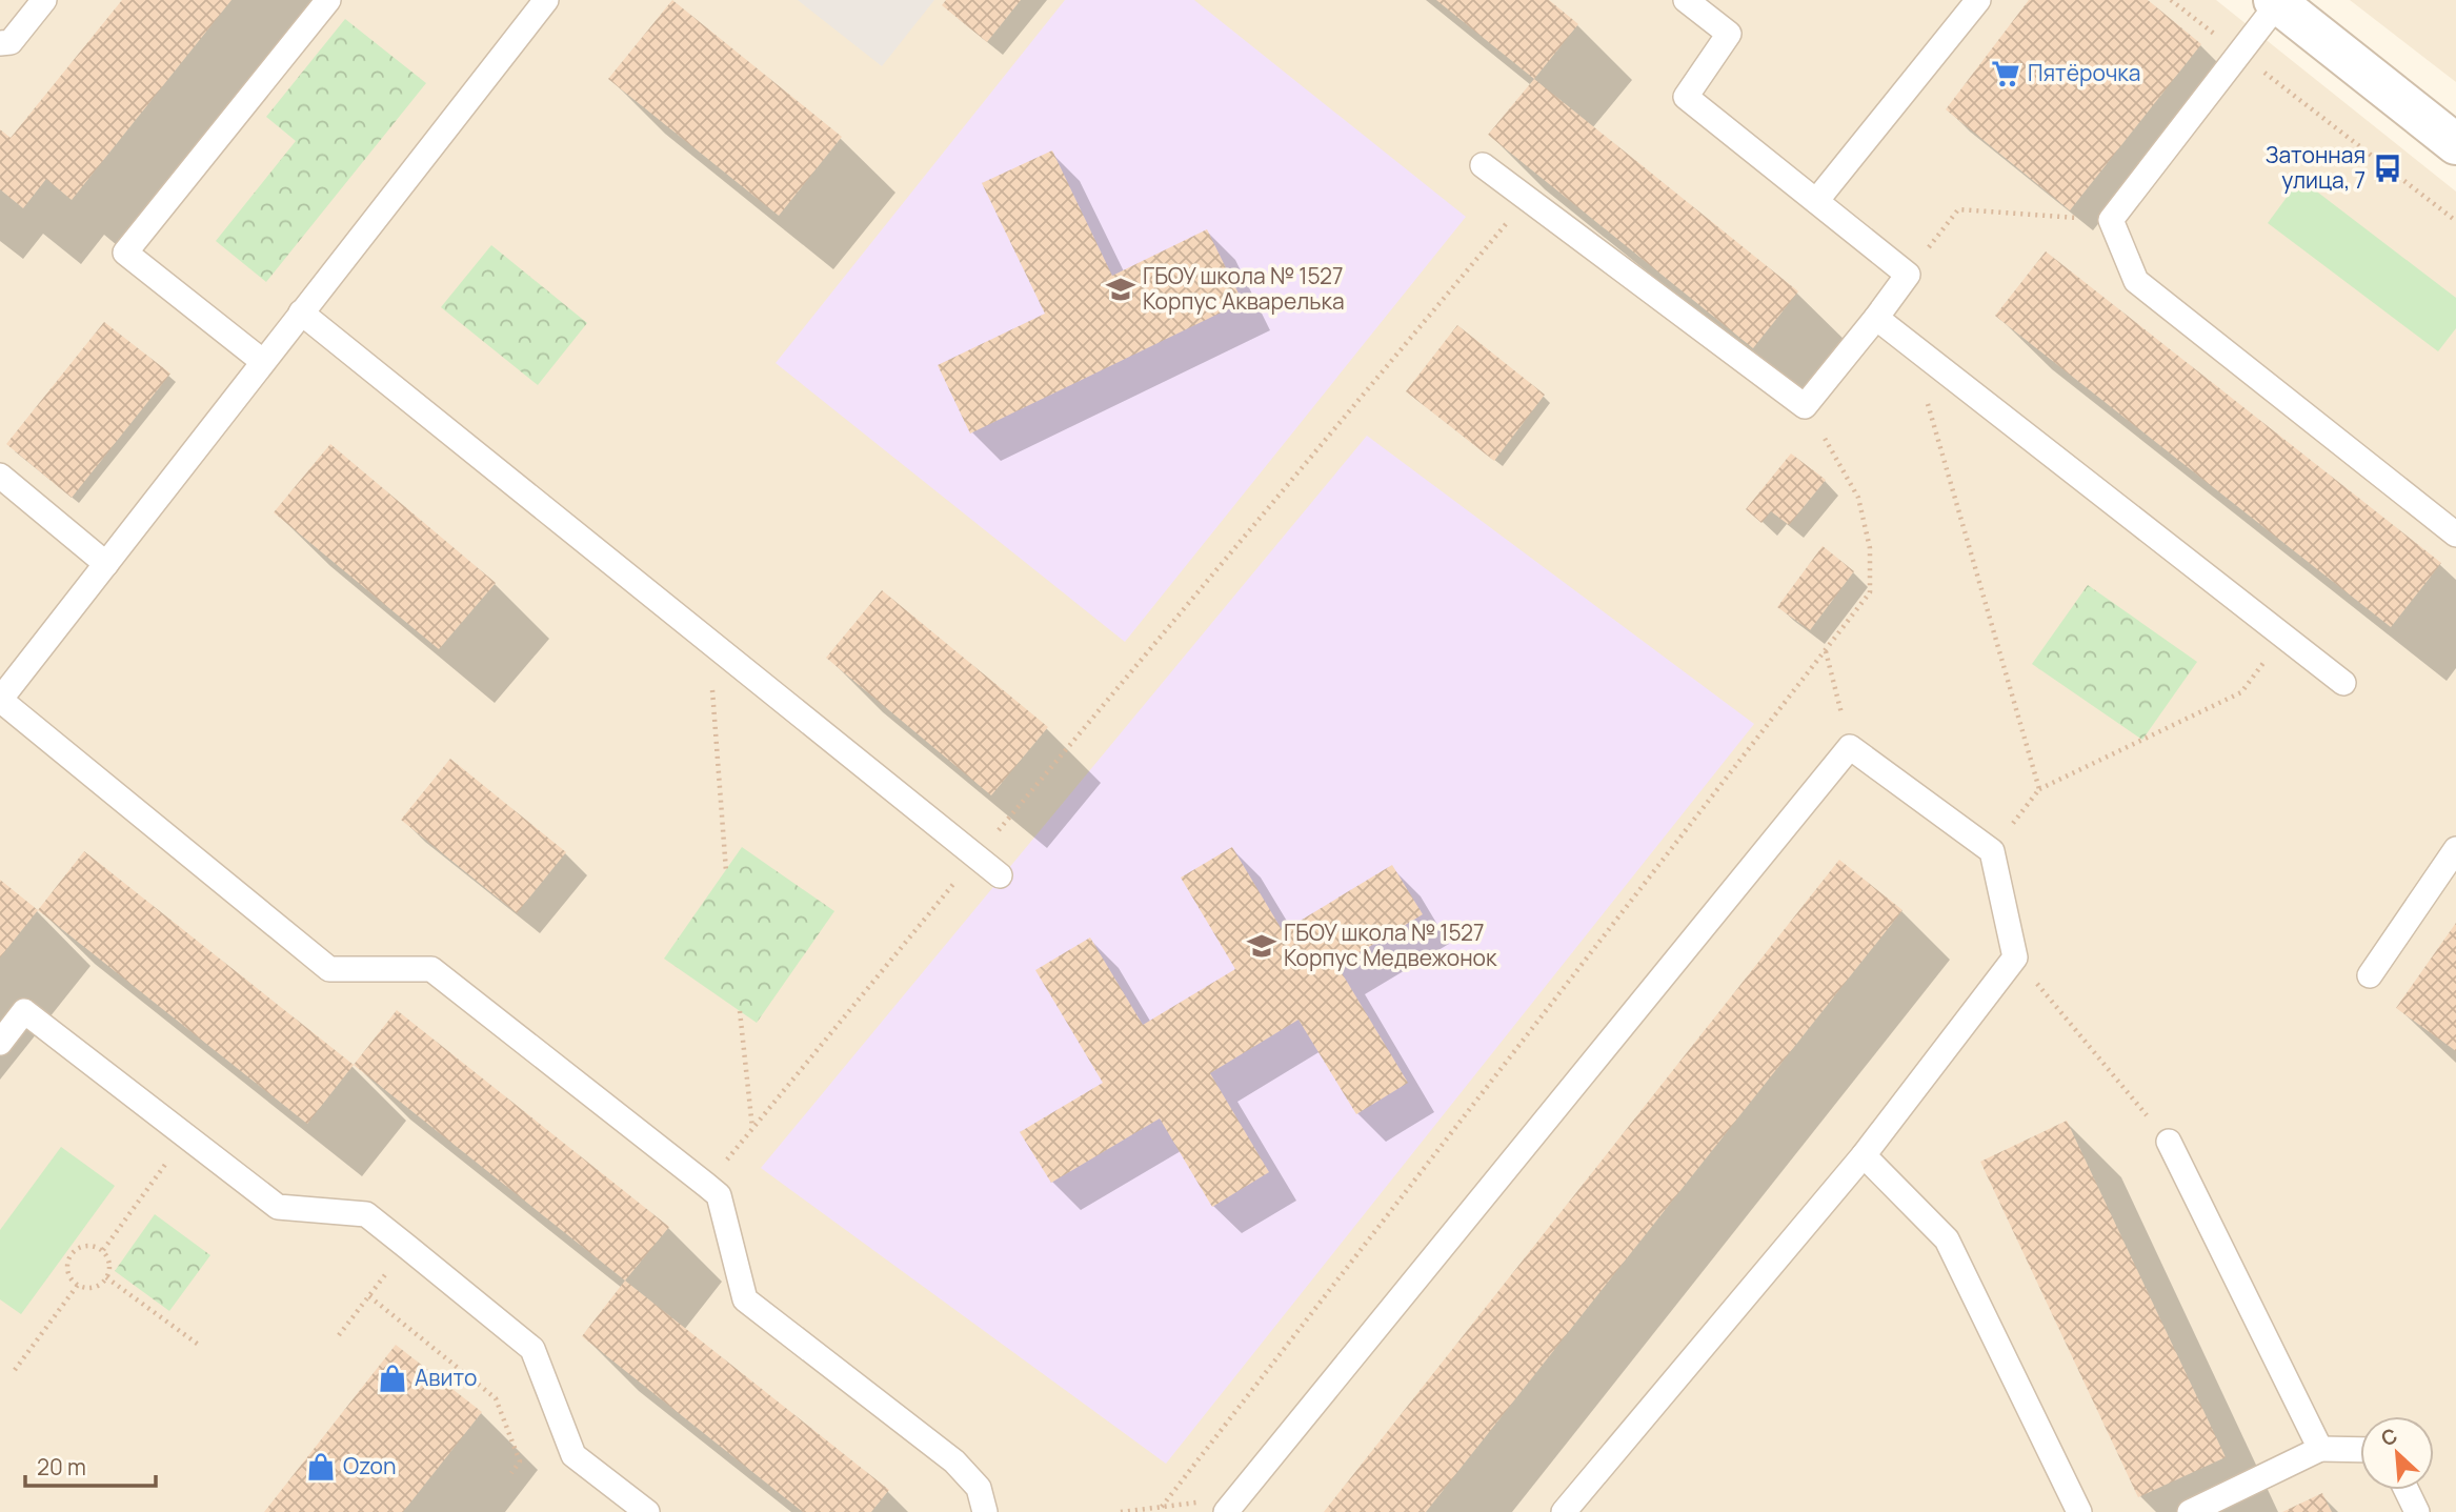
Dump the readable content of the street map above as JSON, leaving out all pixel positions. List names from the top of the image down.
{
  "places": {
    "supermarket": ["Пятёрочка"],
    "bus stop": ["Затонная улица, 7"],
    "school or university": ["ГБОУ школа № 1527 Корпус Акварелька", "ГБОУ школа № 1527 Корпус Медвежонок"],
    "shop": ["Авито", "Ozon"]
  },
  "scale_bar": "20 m",
  "north": "top left"
}
